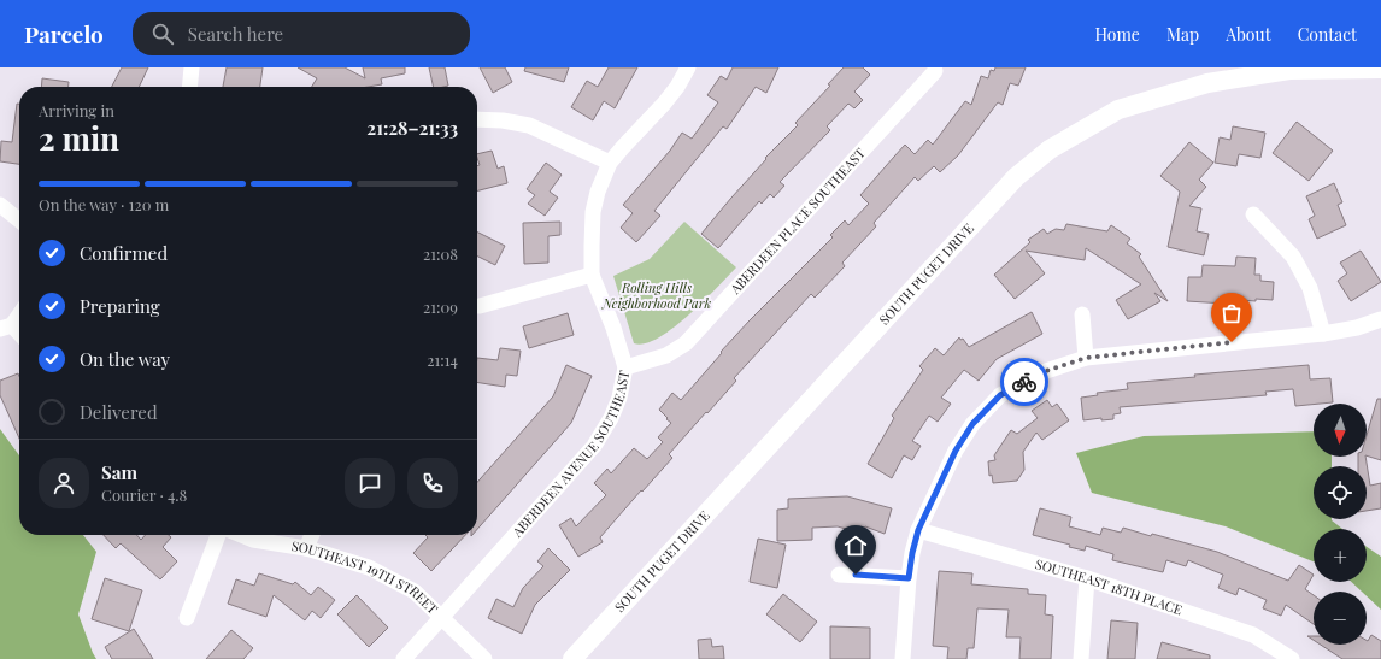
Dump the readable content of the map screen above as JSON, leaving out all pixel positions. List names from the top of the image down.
{
  "streets": {
    "street": [
      "ABERDEEN PLACE SOUTHEAST",
      "SOUTH PUGET DRIVE",
      "ABERDEEN AVENUE SOUTHEAST",
      "SOUTHEAST 19TH STREET",
      "SOUTHEAST 18TH PLACE"
    ]
  },
  "crossings": [
    ["ABERDEEN PLACE SOUTHEAST", "ABERDEEN AVENUE SOUTHEAST"],
    ["ABERDEEN AVENUE SOUTHEAST", "SOUTHEAST 19TH STREET"]
  ],
  "parks": ["Rolling Hills Neighborhood Park"],
  "north": "bottom",
  "page": {
    "header": "Parcelo",
    "search": "Search here",
    "nav": [
      "Home",
      "Map",
      "About",
      "Contact"
    ],
    "heading": ["2 min", "Arriving in", "21:28–21:33"],
    "panel": ["Sam", "Courier · 4.8"],
    "bar": "On the way · 120 m",
    "list": [
      ["Confirmed", "21:08"],
      ["Preparing", "21:09"],
      ["On the way", "21:14"],
      "Delivered"
    ],
    "map_buttons": ["+", "−"]
  }
}
